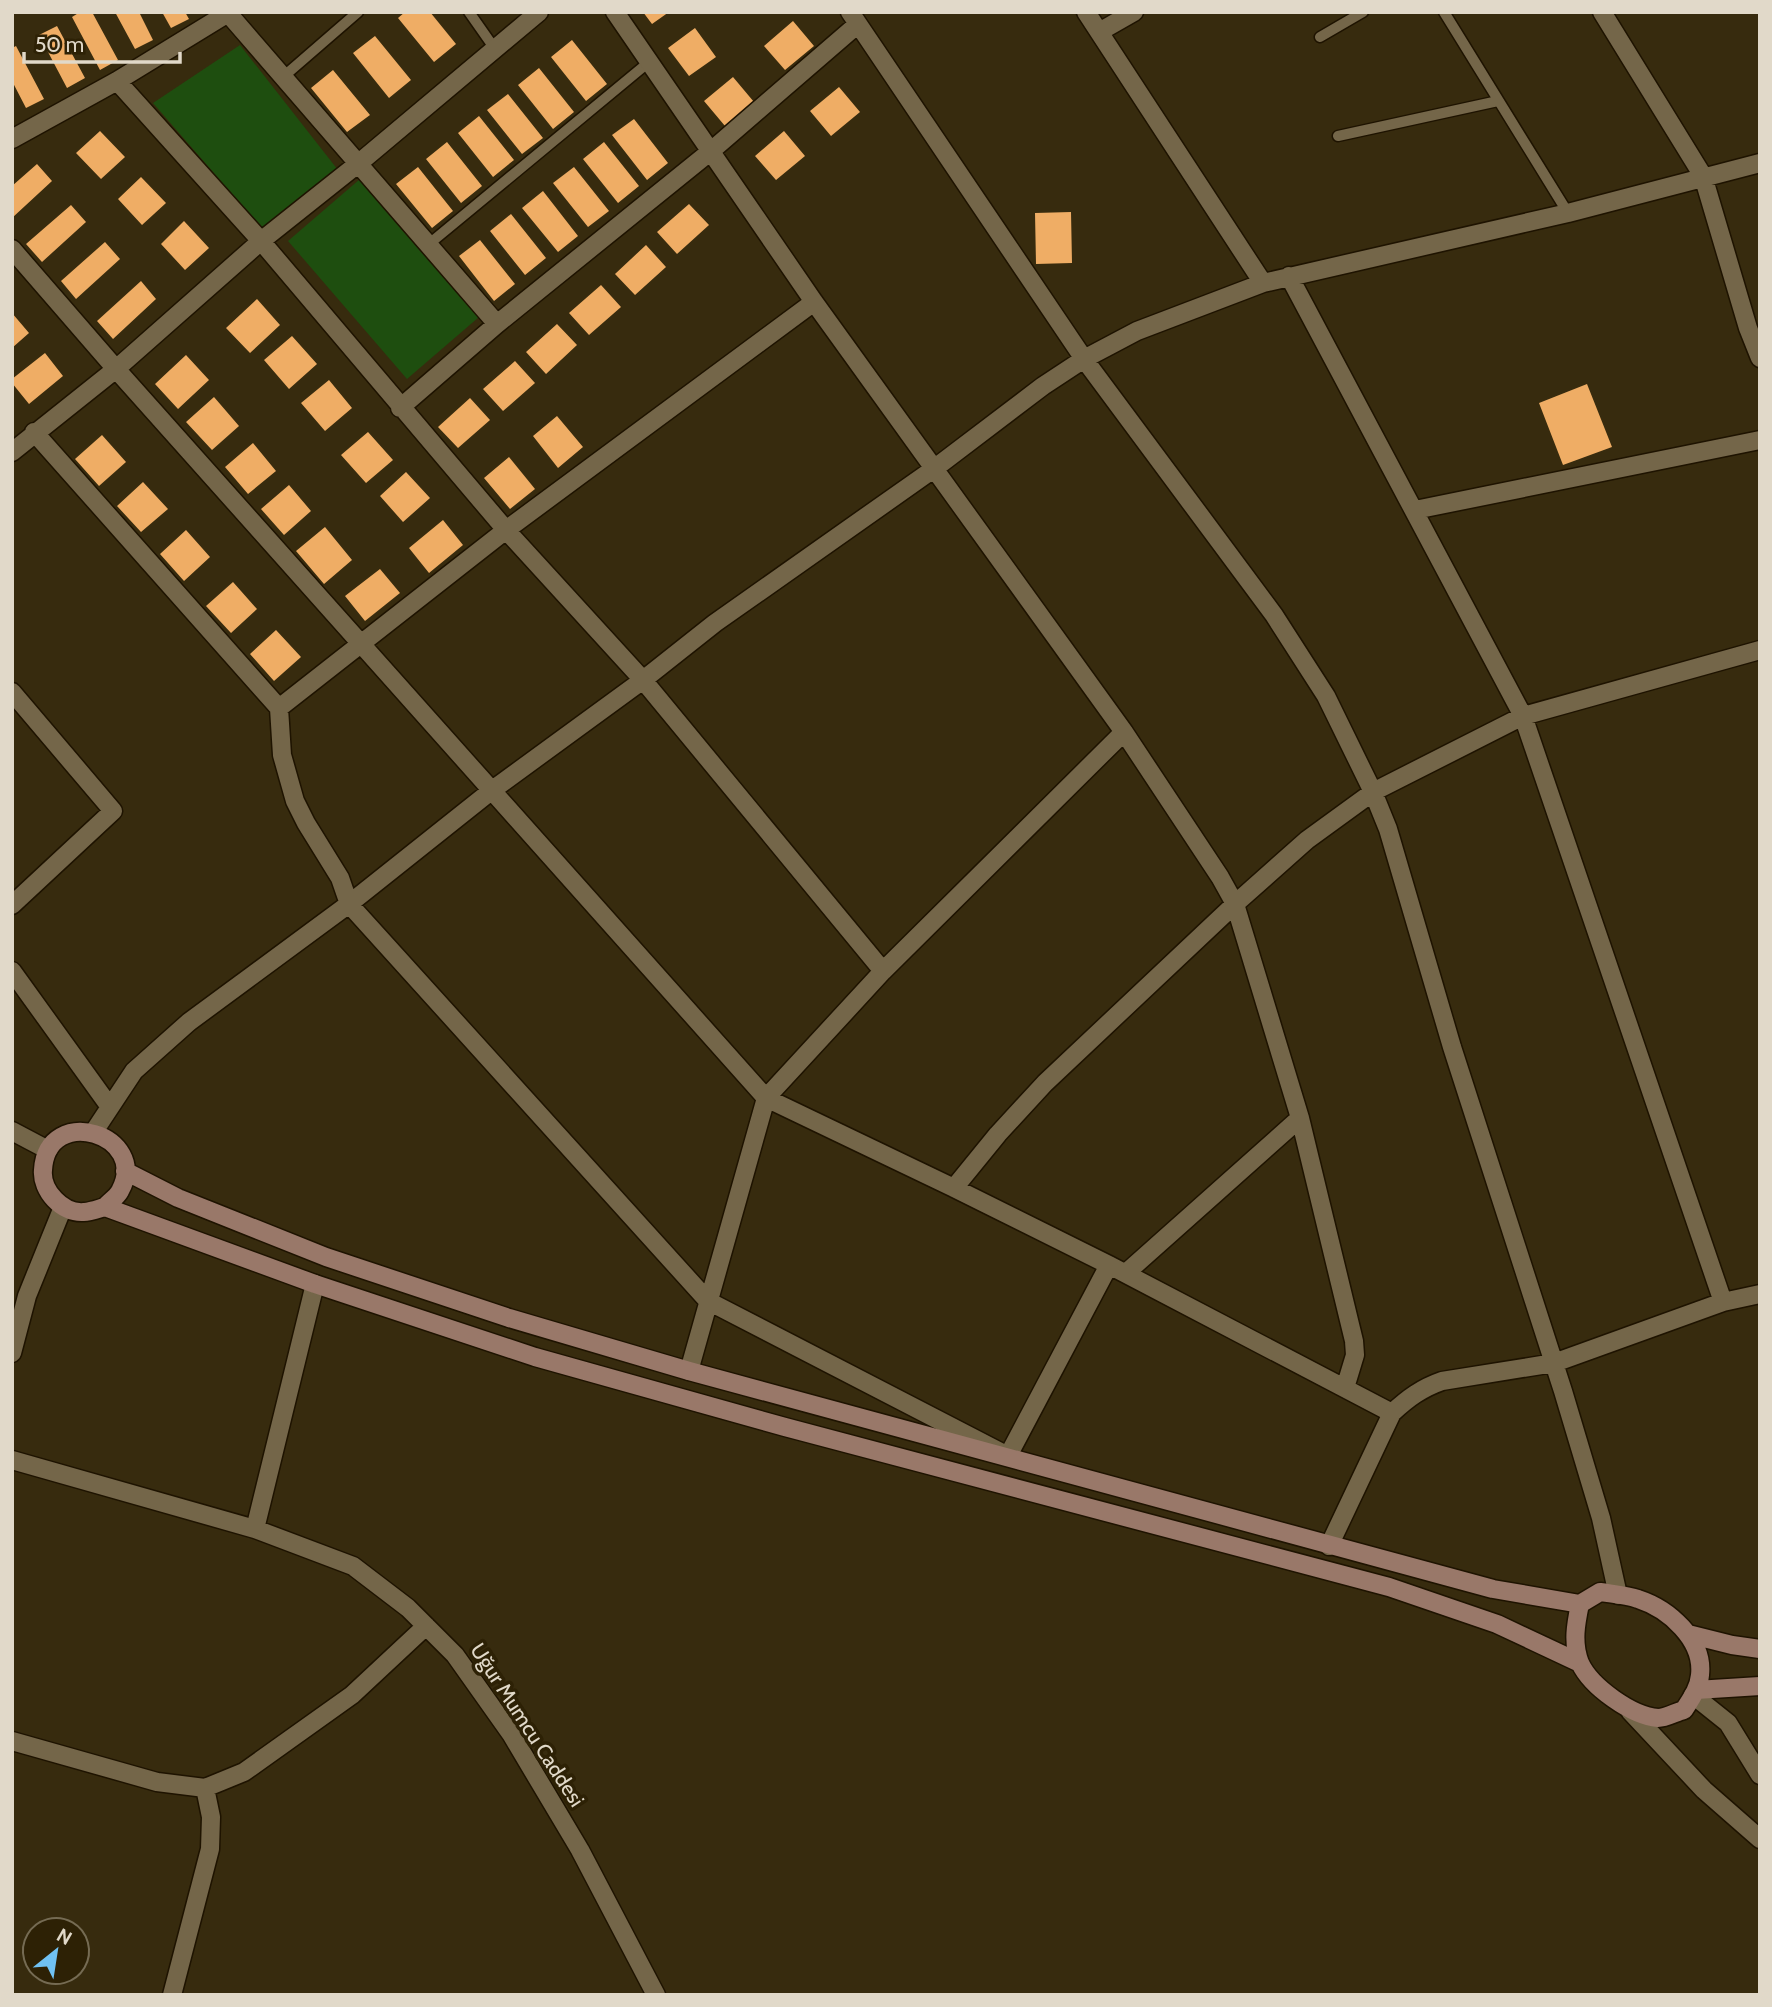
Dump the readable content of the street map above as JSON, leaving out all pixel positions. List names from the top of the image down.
{
  "streets": {
    "street": ["Uğur Mumcu Caddesi"]
  },
  "scale_bar": "50 m",
  "north": "top right"
}
